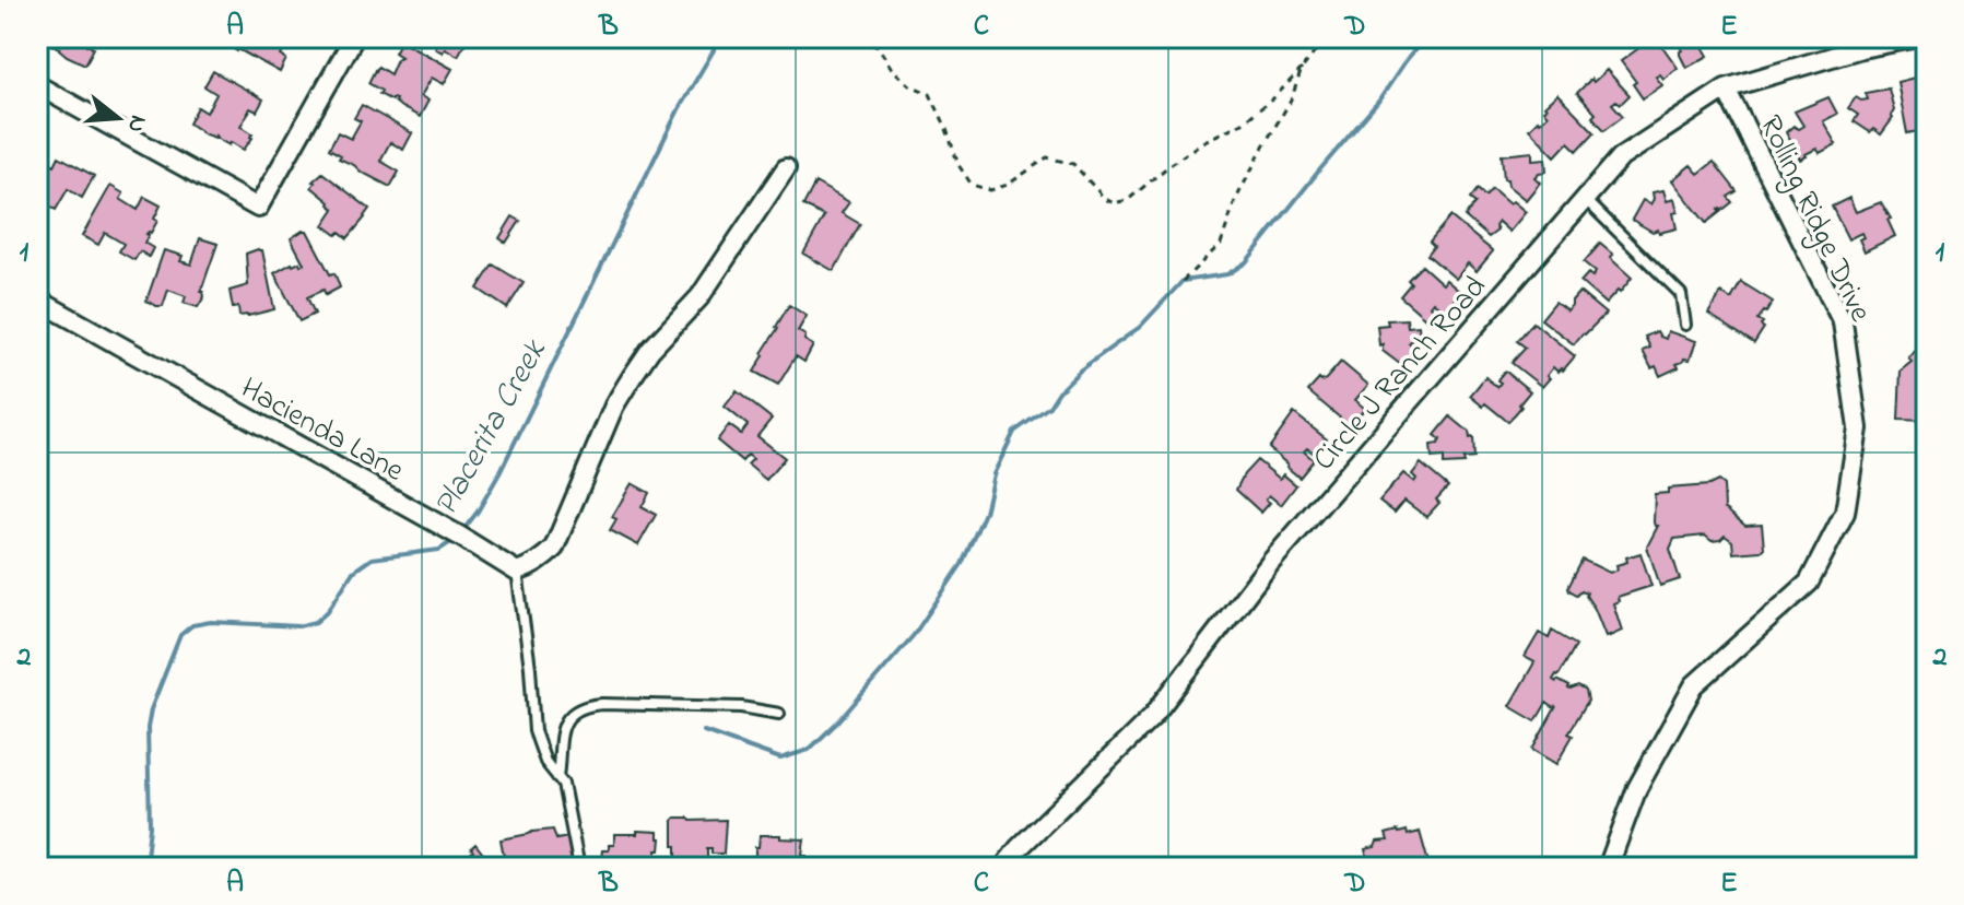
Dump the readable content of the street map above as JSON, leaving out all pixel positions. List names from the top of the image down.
{
  "streets": {
    "street": ["Rolling Ridge Drive", "Circle J Ranch Road", "Hacienda Lane"]
  },
  "crossings": [
    ["Rolling Ridge Drive", "Circle J Ranch Road"]
  ],
  "water": ["Placerita Creek"],
  "north": "right",
  "grid": {
    "columns": [
      "A",
      "B",
      "C",
      "D",
      "E"
    ],
    "rows": ["1", "2"]
  }
}
